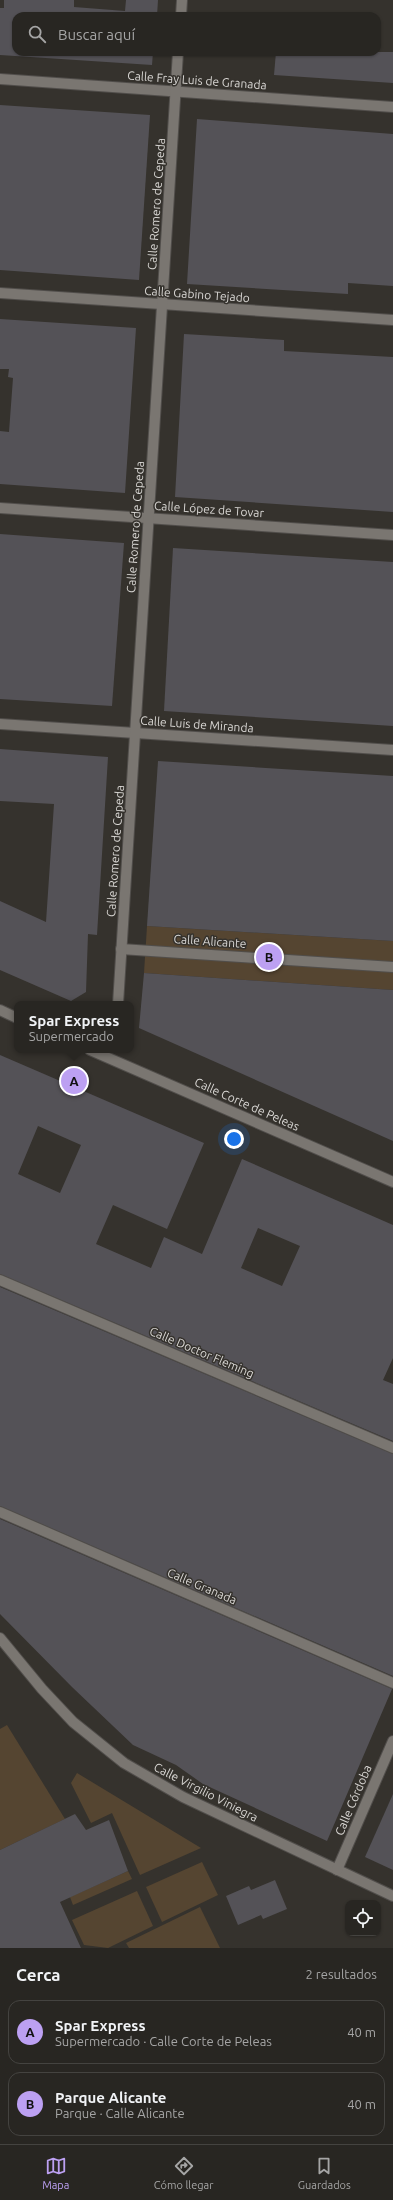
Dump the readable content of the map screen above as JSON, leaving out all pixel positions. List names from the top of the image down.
{
  "streets": {
    "street": [
      "Calle Fray Luis de Granada",
      "Calle Romero de Cepeda",
      "Calle Gabino Tejado",
      "Calle López de Tovar",
      "Calle Luis de Miranda",
      "Calle Alicante",
      "Calle Corte de Peleas",
      "Calle Doctor Fleming",
      "Calle Granada",
      "Calle Virgilio Viniegra",
      "Calle Córdoba"
    ]
  },
  "crossings": [
    ["Calle Fray Luis de Granada", "Calle Romero de Cepeda"],
    ["Calle Romero de Cepeda", "Calle Gabino Tejado"],
    ["Calle Romero de Cepeda", "Calle López de Tovar"],
    ["Calle Romero de Cepeda", "Calle Luis de Miranda"],
    ["Calle Romero de Cepeda", "Calle Alicante"],
    ["Calle Virgilio Viniegra", "Calle Córdoba"]
  ],
  "page": {
    "search": "Buscar aquí",
    "pins": ["B", "A"],
    "popup": ["Spar Express", "Supermercado"],
    "heading": ["Cerca", "2 resultados"],
    "list": [
      {
        "mark": "A",
        "name": "Spar Express",
        "note": "Supermercado · Calle Corte de Peleas",
        "value": "40 m"
      },
      {
        "mark": "B",
        "name": "Parque Alicante",
        "note": "Parque · Calle Alicante",
        "value": "40 m"
      }
    ],
    "nav": ["Mapa", "Cómo llegar", "Guardados"]
  }
}
